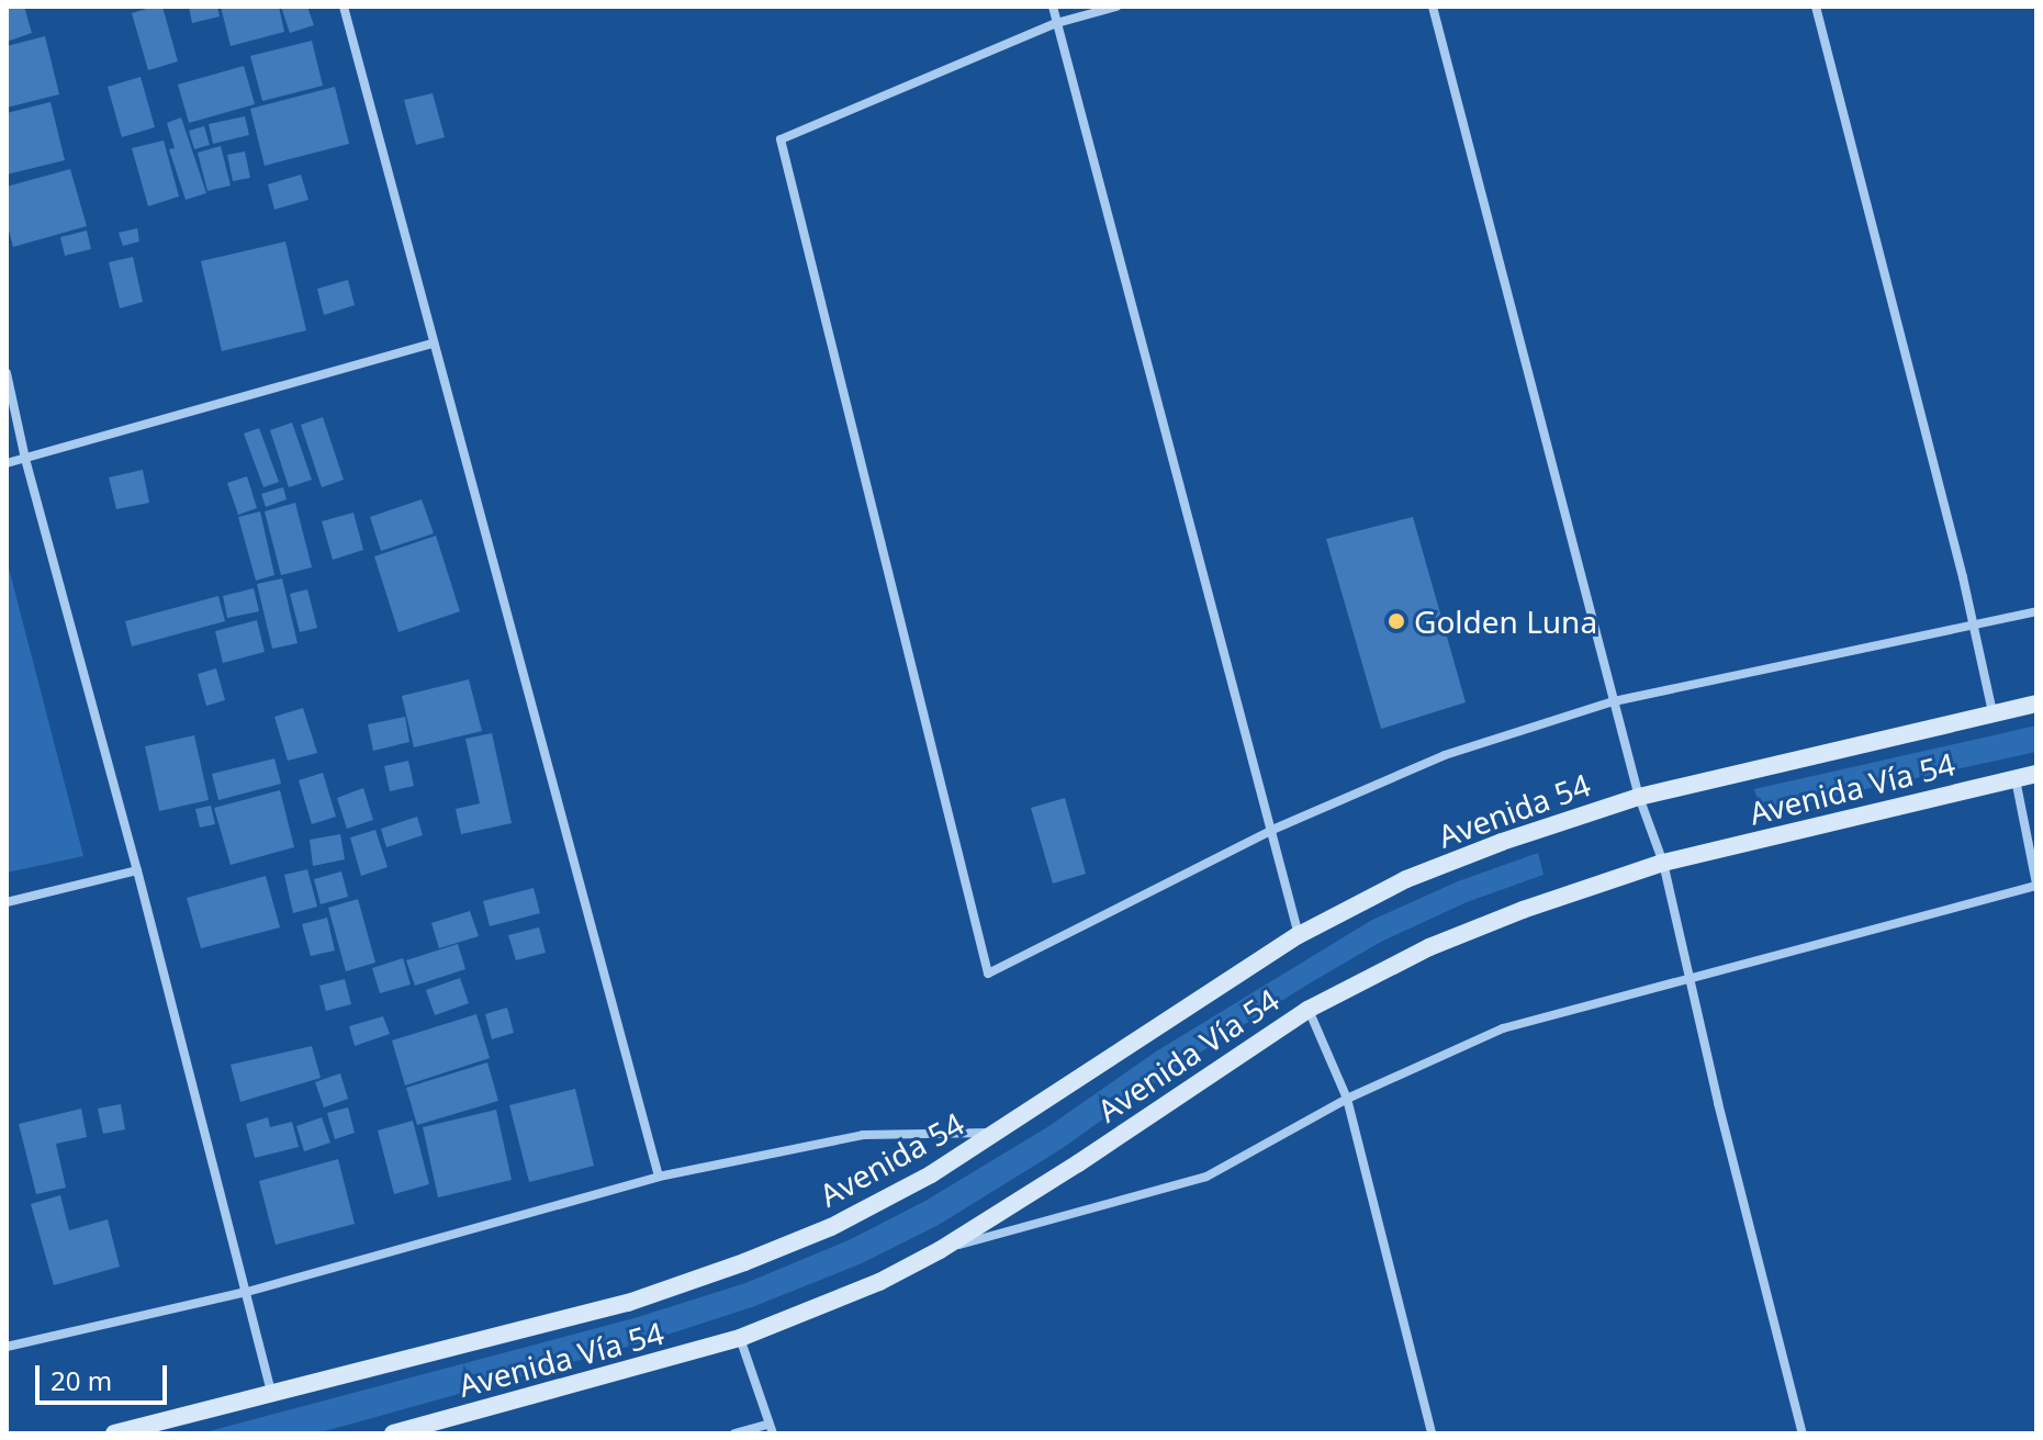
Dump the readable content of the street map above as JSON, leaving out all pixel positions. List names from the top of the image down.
{
  "streets": {
    "main road": ["Avenida Vía 54", "Avenida 54"]
  },
  "crossings": [
    ["Avenida Vía 54", "Avenida 54"]
  ],
  "places": ["Golden Luna"],
  "scale_bar": "20 m"
}
